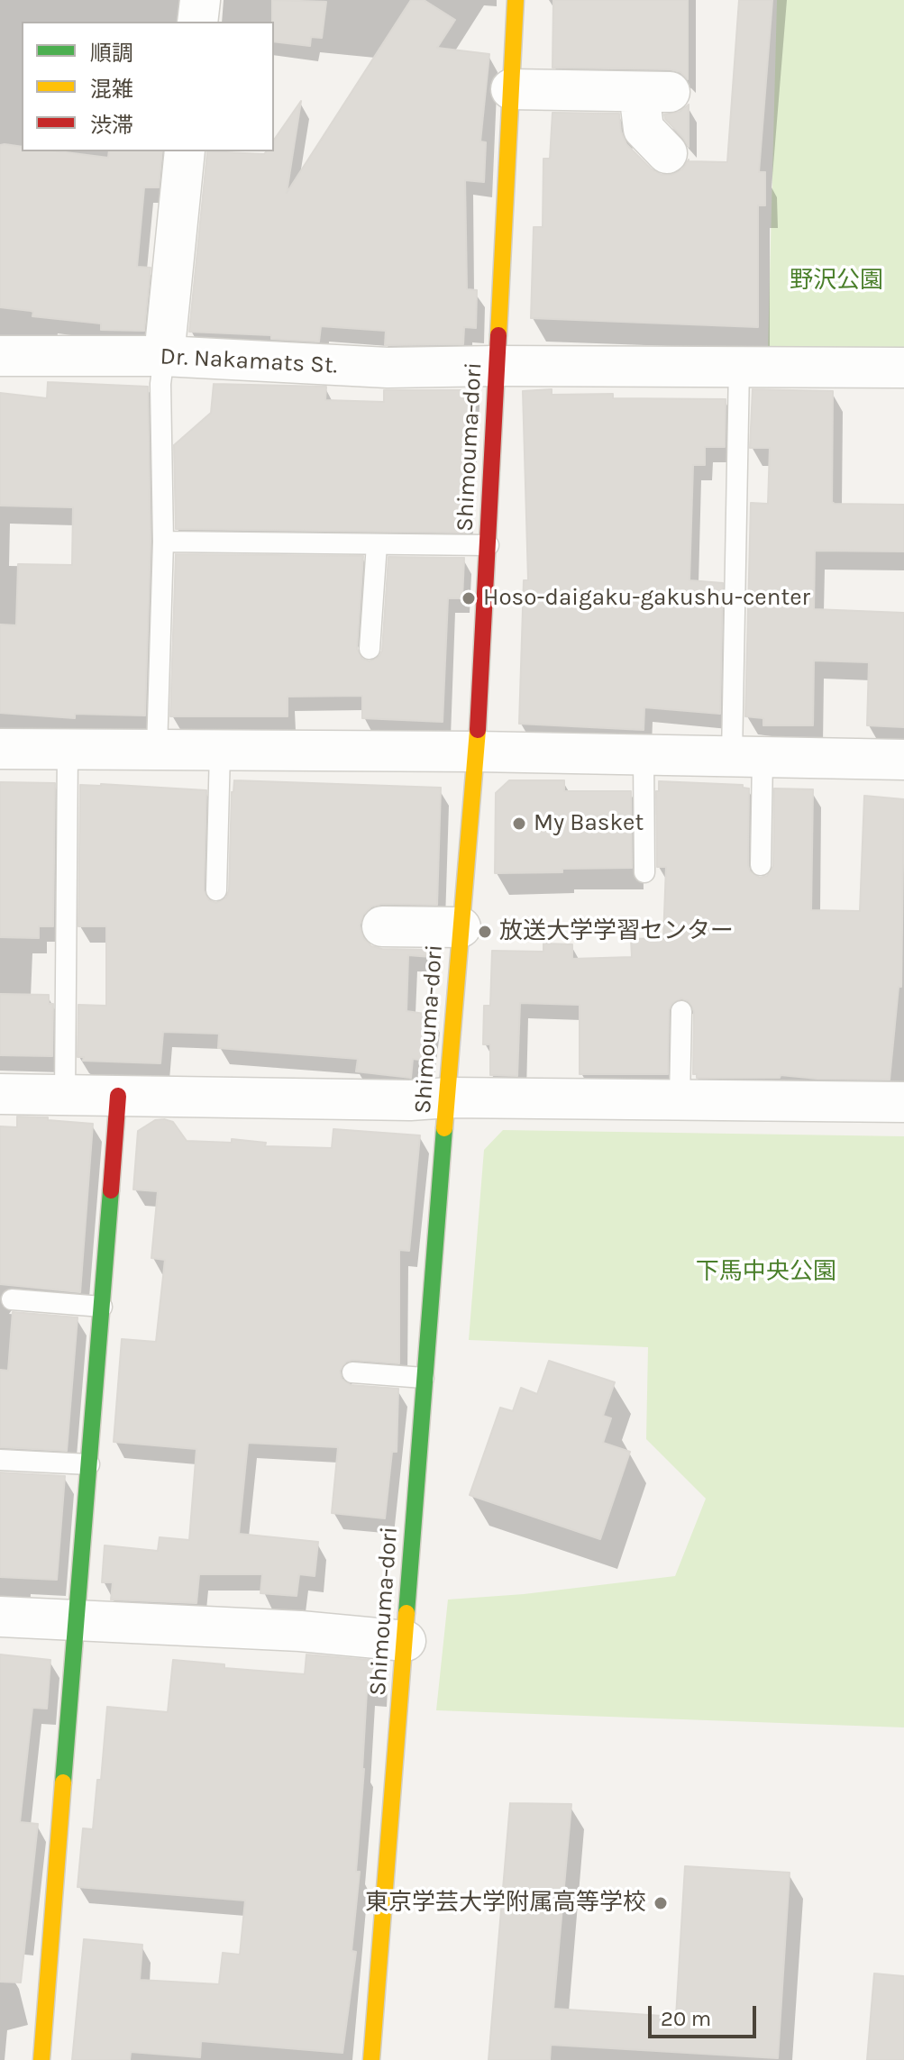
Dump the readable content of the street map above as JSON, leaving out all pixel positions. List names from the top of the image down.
{
  "streets": {
    "street": ["Dr. Nakamats St.", "Shimouma-dori"]
  },
  "crossings": [
    ["Dr. Nakamats St.", "Shimouma-dori"]
  ],
  "parks": ["野沢公園", "下馬中央公園"],
  "places": [
    "Hoso-daigaku-gakushu-center",
    "My Basket",
    "放送大学学習センター",
    "東京学芸大学附属高等学校"
  ],
  "legend": ["順調", "混雑", "渋滞"],
  "scale_bar": "20 m"
}
